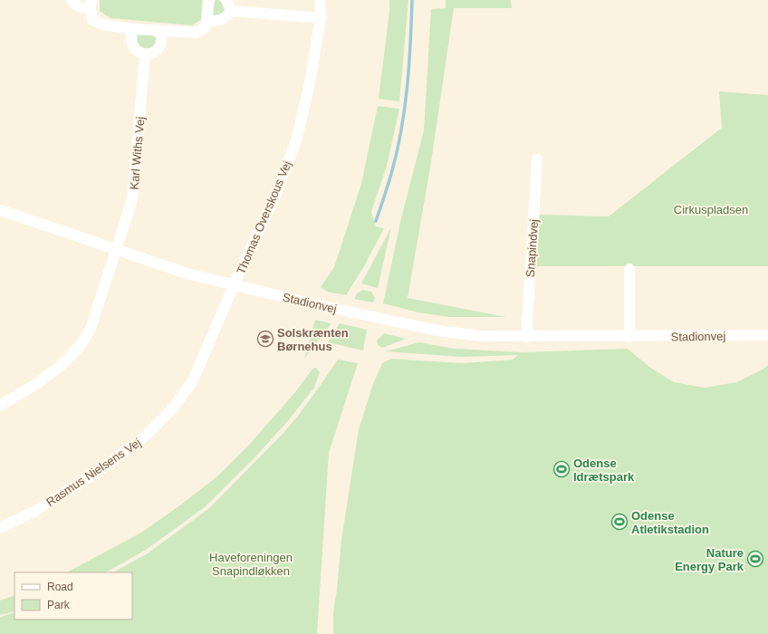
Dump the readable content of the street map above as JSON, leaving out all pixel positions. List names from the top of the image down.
{
  "streets": {
    "street": [
      "Karl Withs Vej",
      "Thomas Overskous Vej",
      "Snapindvej",
      "Stadionvej",
      "Rasmus Nielsens Vej"
    ]
  },
  "crossings": [
    ["Karl Withs Vej", "Stadionvej"],
    ["Thomas Overskous Vej", "Stadionvej"],
    ["Thomas Overskous Vej", "Rasmus Nielsens Vej"],
    ["Snapindvej", "Stadionvej"],
    ["Stadionvej", "Rasmus Nielsens Vej"]
  ],
  "parks": ["Cirkuspladsen", "Haveforeningen Snapindløkken"],
  "places": {
    "school or university": ["Solskrænten Børnehus"],
    "sports": ["Odense Idrætspark", "Odense Atletikstadion", "Nature Energy Park"]
  },
  "legend": ["Road", "Park"]
}
